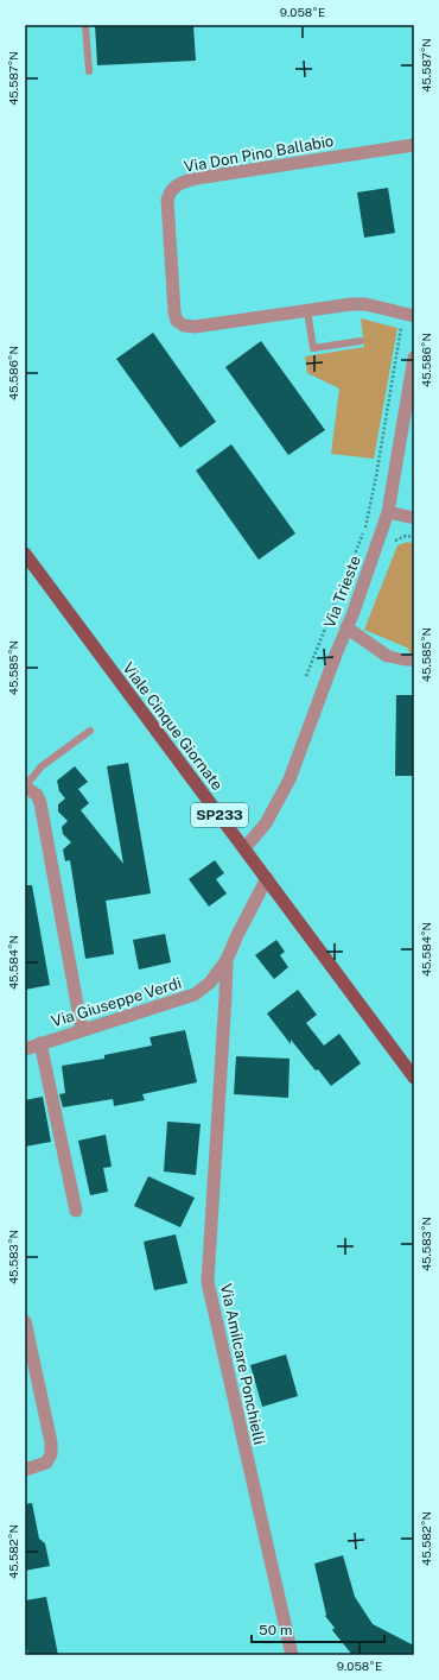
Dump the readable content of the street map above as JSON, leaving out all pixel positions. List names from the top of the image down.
{
  "streets": {
    "main road": ["Viale Cinque Giornate", "SP233"],
    "street": [
      "Via Don Pino Ballabio",
      "Via Trieste",
      "Via Giuseppe Verdi",
      "Via Amilcare Ponchielli"
    ]
  },
  "crossings": [
    ["Via Trieste", "Viale Cinque Giornate"],
    ["Viale Cinque Giornate", "Via Giuseppe Verdi"],
    ["Via Giuseppe Verdi", "Via Amilcare Ponchielli"]
  ],
  "scale_bar": "50 m",
  "coordinates": [
    "9.058°E",
    "45.587°N",
    "45.586°N",
    "45.585°N",
    "45.584°N",
    "45.583°N",
    "45.582°N"
  ]
}
